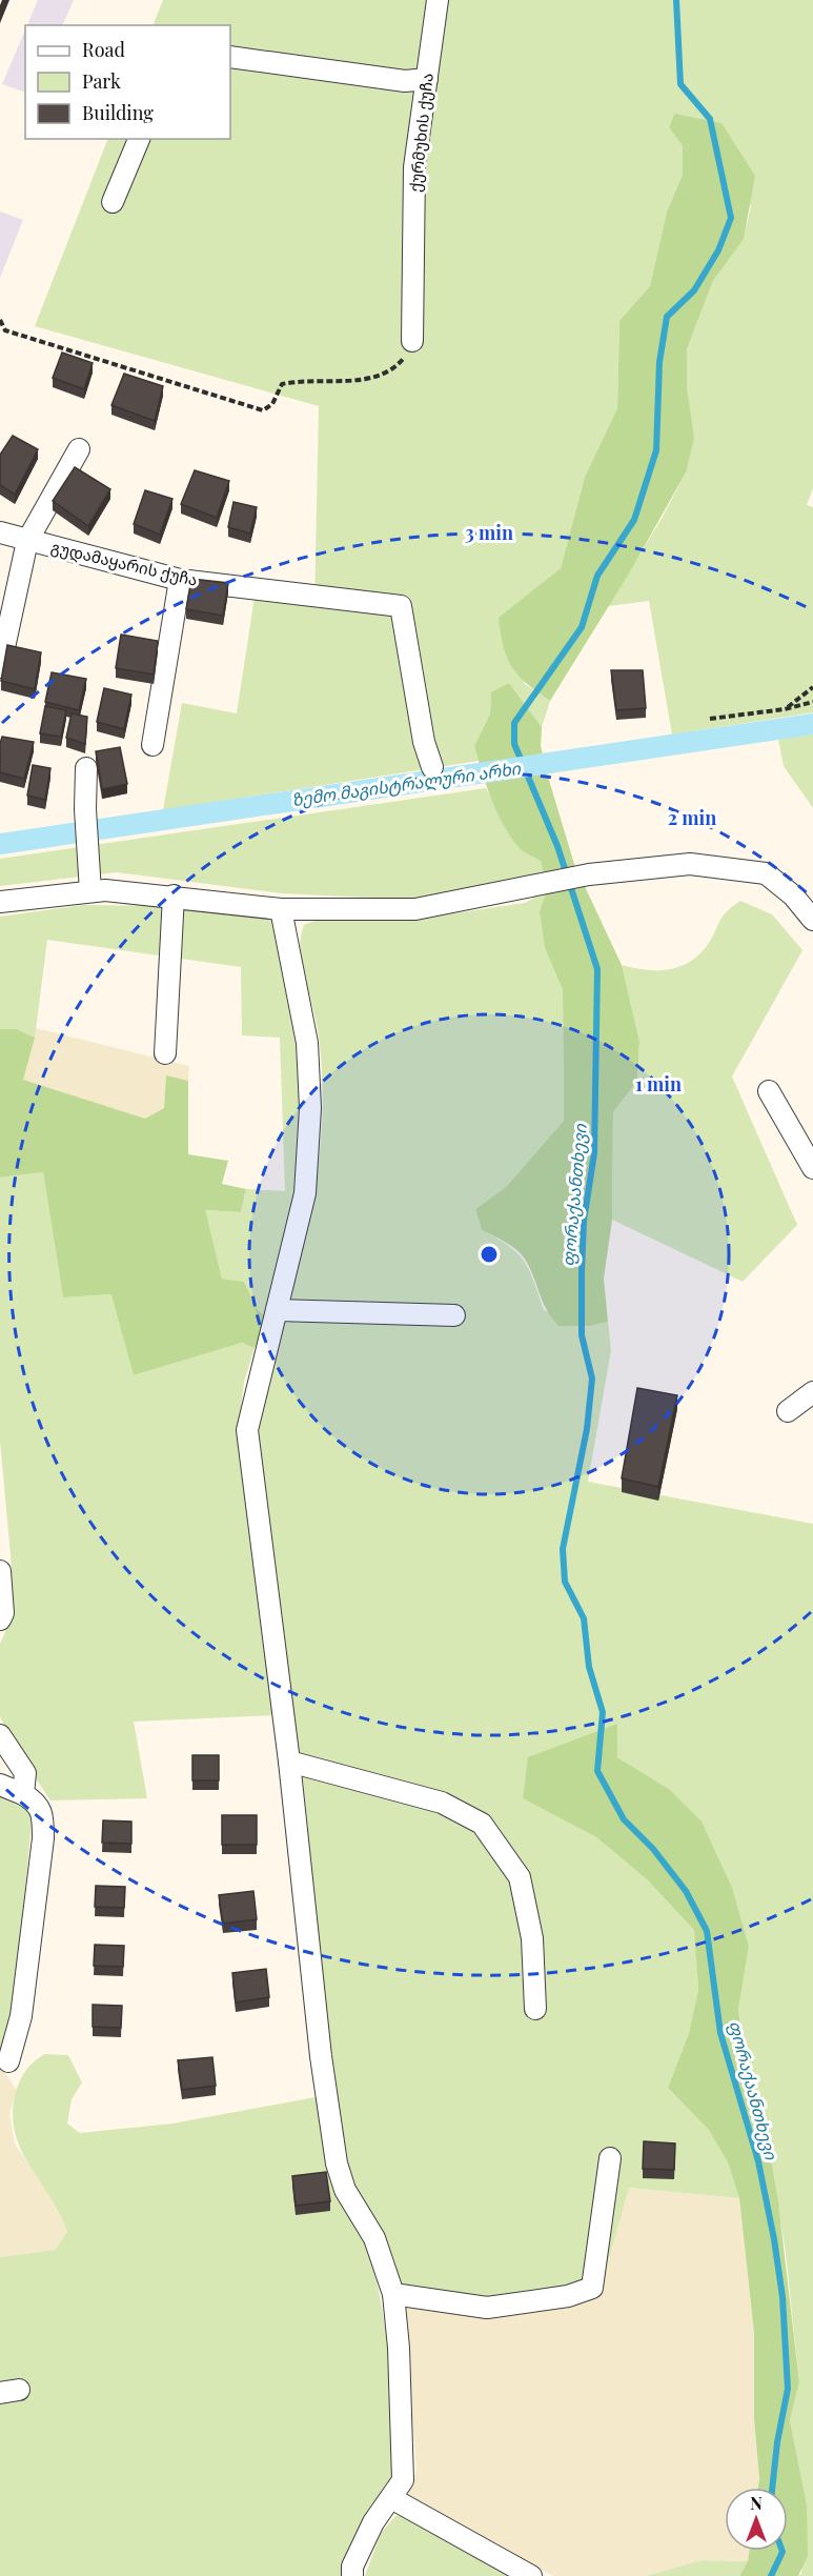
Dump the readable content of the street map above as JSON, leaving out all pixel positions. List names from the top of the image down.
{
  "streets": {
    "street": ["ქურმუხის ქუჩა", "გუდამაყარის ქუჩა"]
  },
  "water": ["ზემო მაგისტრალური არხი", "ფორაქაანთხევი"],
  "legend": ["Road", "Park", "Building"],
  "north": "top",
  "rings": ["3 min", "2 min", "1 min"]
}
